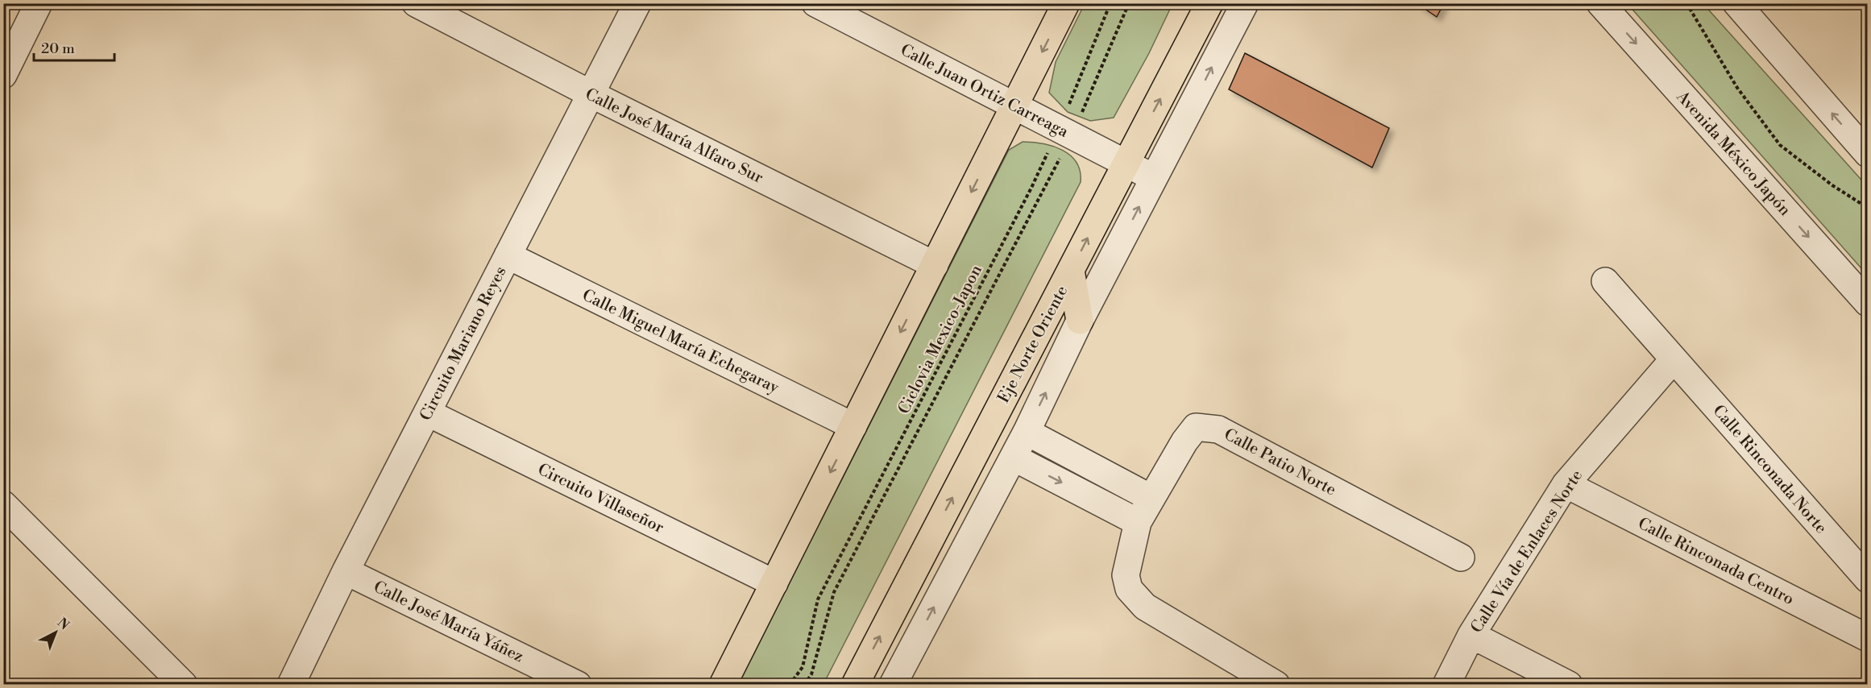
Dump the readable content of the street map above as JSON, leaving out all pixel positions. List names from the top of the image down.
{
  "streets": {
    "main road": ["Eje Norte Oriente"],
    "street": [
      "Calle Juan Ortiz Carreaga",
      "Calle José María Alfaro Sur",
      "Avenida México Japón",
      "Calle Miguel María Echegaray",
      "Circuito Mariano Reyes",
      "Calle Patio Norte",
      "Calle Rinconada Norte",
      "Circuito Villaseñor",
      "Calle Vía de Enlaces Norte",
      "Calle Rinconada Centro",
      "Calle José María Yáñez"
    ],
    "path": ["Ciclovia Mexico-Japon"]
  },
  "crossings": [
    ["Calle Juan Ortiz Carreaga", "Ciclovia Mexico-Japon"],
    ["Calle Juan Ortiz Carreaga", "Eje Norte Oriente"],
    ["Calle José María Alfaro Sur", "Circuito Mariano Reyes"],
    ["Calle Miguel María Echegaray", "Circuito Mariano Reyes"],
    ["Circuito Mariano Reyes", "Circuito Villaseñor"],
    ["Circuito Mariano Reyes", "Calle José María Yáñez"],
    ["Calle Rinconada Norte", "Calle Vía de Enlaces Norte"],
    ["Calle Vía de Enlaces Norte", "Calle Rinconada Centro"]
  ],
  "scale_bar": "20 m",
  "north": "top right"
}
